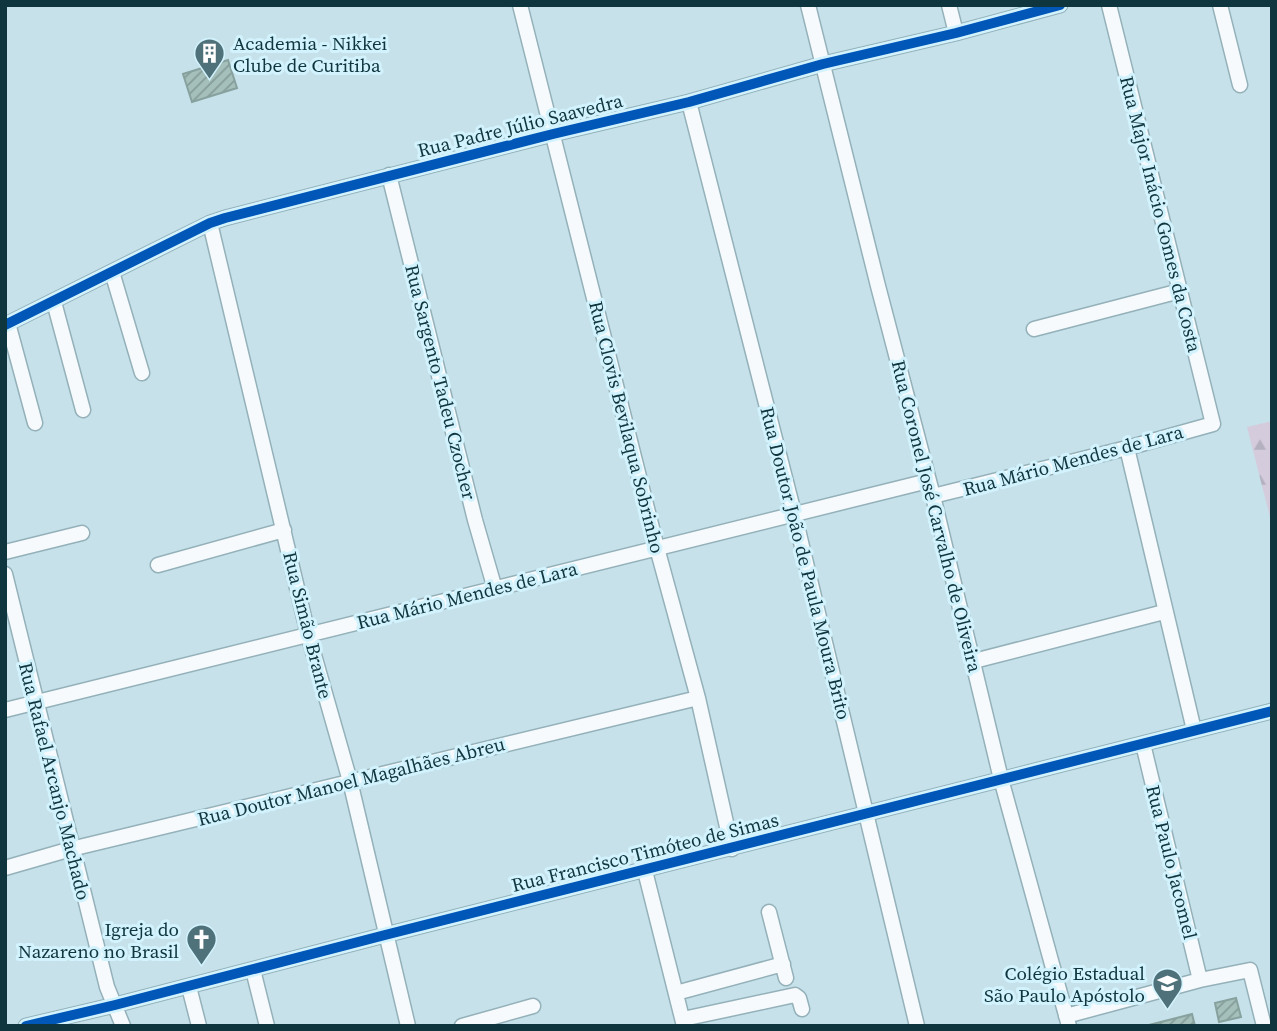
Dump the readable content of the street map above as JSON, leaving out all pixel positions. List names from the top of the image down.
{
  "streets": {
    "street": [
      "Rua Padre Júlio Saavedra",
      "Rua Major Inácio Gomes da Costa",
      "Rua Sargento Tadeu Czocher",
      "Rua Clovis Bevilaqua Sobrinho",
      "Rua Mário Mendes de Lara",
      "Rua Coronel José Carvalho de Oliveira",
      "Rua Doutor João de Paula Moura Brito",
      "Rua Simão Brante",
      "Rua Rafael Arcanjo Machado",
      "Rua Doutor Manoel Magalhães Abreu",
      "Rua Francisco Timóteo de Simas",
      "Rua Paulo Jacomel"
    ]
  },
  "crossings": [
    ["Rua Padre Júlio Saavedra", "Rua Sargento Tadeu Czocher"],
    ["Rua Padre Júlio Saavedra", "Rua Clovis Bevilaqua Sobrinho"],
    ["Rua Padre Júlio Saavedra", "Rua Coronel José Carvalho de Oliveira"],
    ["Rua Padre Júlio Saavedra", "Rua Doutor João de Paula Moura Brito"],
    ["Rua Padre Júlio Saavedra", "Rua Simão Brante"],
    ["Rua Major Inácio Gomes da Costa", "Rua Mário Mendes de Lara"],
    ["Rua Sargento Tadeu Czocher", "Rua Mário Mendes de Lara"],
    ["Rua Clovis Bevilaqua Sobrinho", "Rua Mário Mendes de Lara"],
    ["Rua Clovis Bevilaqua Sobrinho", "Rua Doutor Manoel Magalhães Abreu"],
    ["Rua Clovis Bevilaqua Sobrinho", "Rua Francisco Timóteo de Simas"],
    ["Rua Mário Mendes de Lara", "Rua Coronel José Carvalho de Oliveira"],
    ["Rua Mário Mendes de Lara", "Rua Doutor João de Paula Moura Brito"],
    ["Rua Mário Mendes de Lara", "Rua Simão Brante"],
    ["Rua Mário Mendes de Lara", "Rua Rafael Arcanjo Machado"],
    ["Rua Coronel José Carvalho de Oliveira", "Rua Francisco Timóteo de Simas"],
    ["Rua Doutor João de Paula Moura Brito", "Rua Francisco Timóteo de Simas"],
    ["Rua Simão Brante", "Rua Doutor Manoel Magalhães Abreu"],
    ["Rua Simão Brante", "Rua Francisco Timóteo de Simas"],
    ["Rua Rafael Arcanjo Machado", "Rua Doutor Manoel Magalhães Abreu"],
    ["Rua Rafael Arcanjo Machado", "Rua Francisco Timóteo de Simas"],
    ["Rua Francisco Timóteo de Simas", "Rua Paulo Jacomel"]
  ],
  "places": {
    "building": ["Academia - Nikkei Clube de Curitiba"],
    "church": ["Igreja do Nazareno no Brasil"],
    "school or university": ["Colégio Estadual São Paulo Apóstolo"]
  }
}
